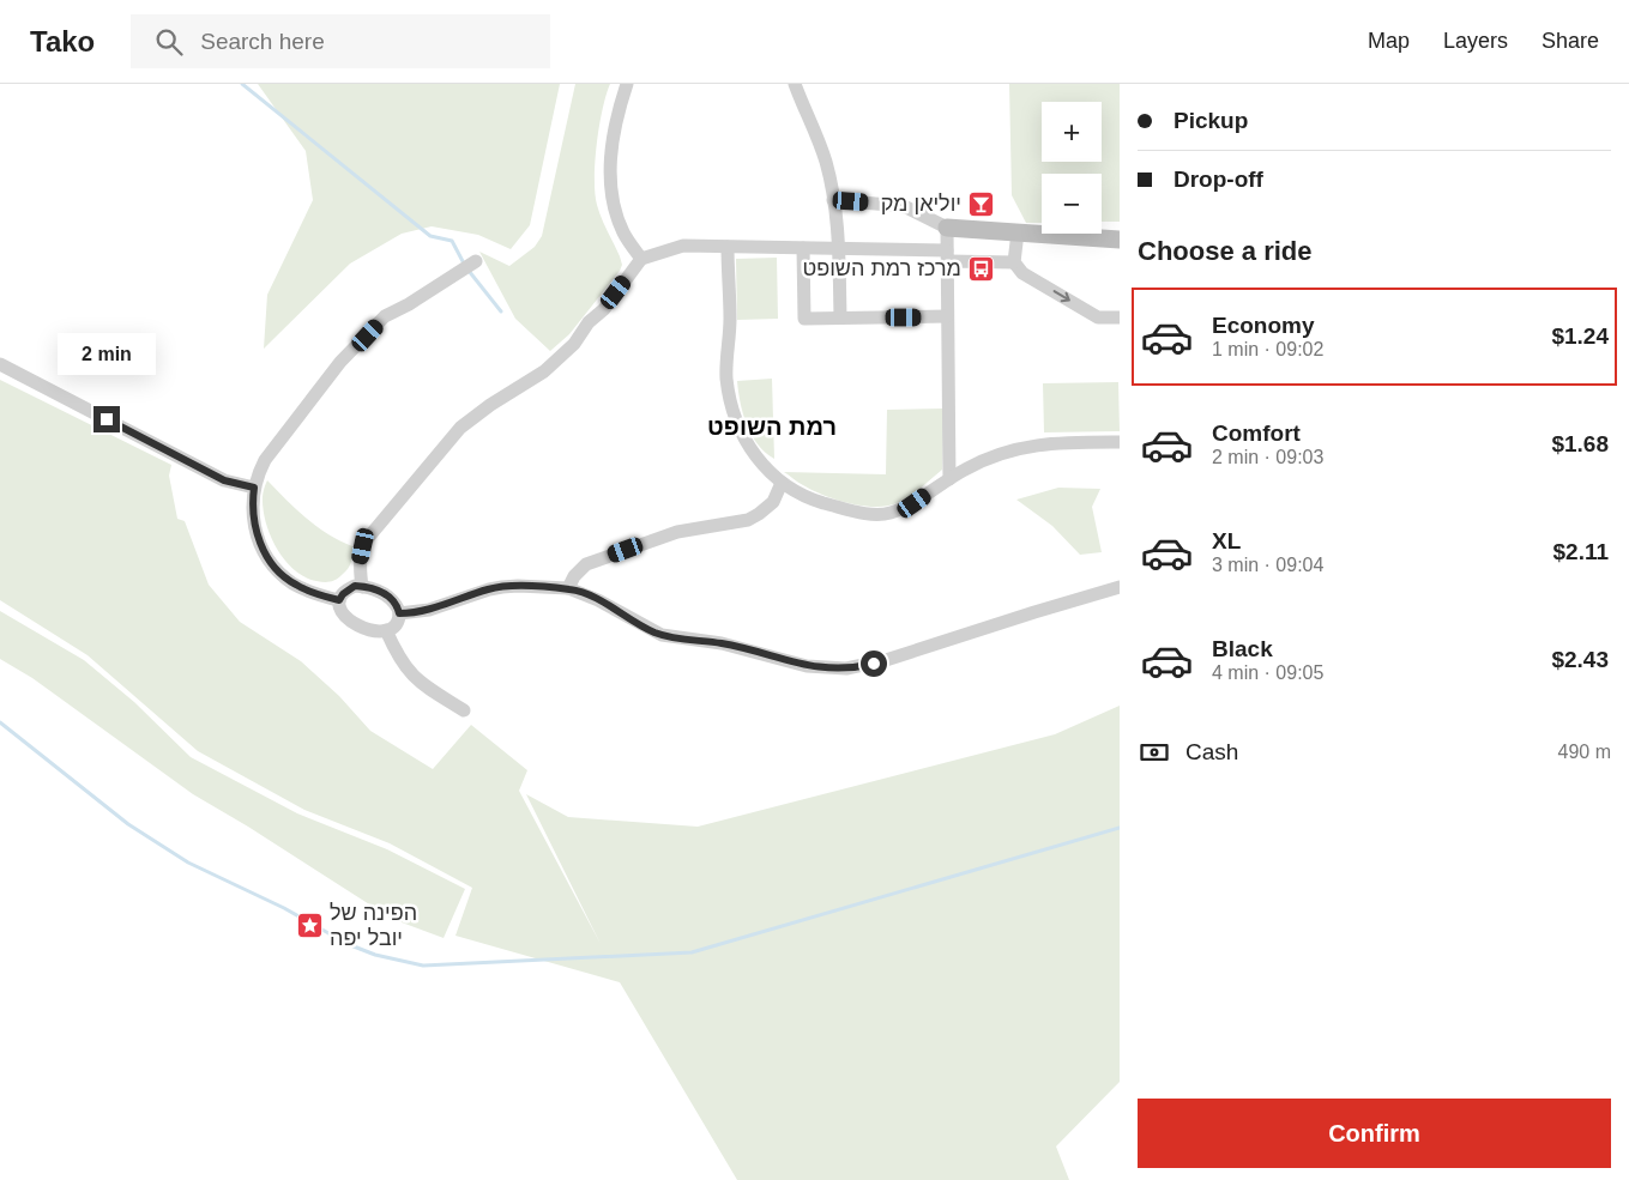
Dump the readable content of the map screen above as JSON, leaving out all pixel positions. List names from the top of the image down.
{
  "districts": ["רמת השופט"],
  "places": {
    "bar": ["יוליאן מק"],
    "bus stop": ["מרכז רמת השופט"],
    "place": ["הפינה של יובל יפה"]
  },
  "page": {
    "header": "Tako",
    "search": "Search here",
    "nav": ["Map", "Layers", "Share"],
    "banner": ["Pickup", "Drop-off"],
    "map_buttons": ["+", "−"],
    "heading": "Choose a ride",
    "list": [
      {
        "name": "Economy",
        "note": "1 min · 09:02",
        "value": "$1.24"
      },
      {
        "name": "Comfort",
        "note": "2 min · 09:03",
        "value": "$1.68"
      },
      {
        "name": "XL",
        "note": "3 min · 09:04",
        "value": "$2.11"
      },
      {
        "name": "Black",
        "note": "4 min · 09:05",
        "value": "$2.43"
      }
    ],
    "bubble": "2 min",
    "pay": ["Cash", "490 m"],
    "buttons": "Confirm"
  }
}
